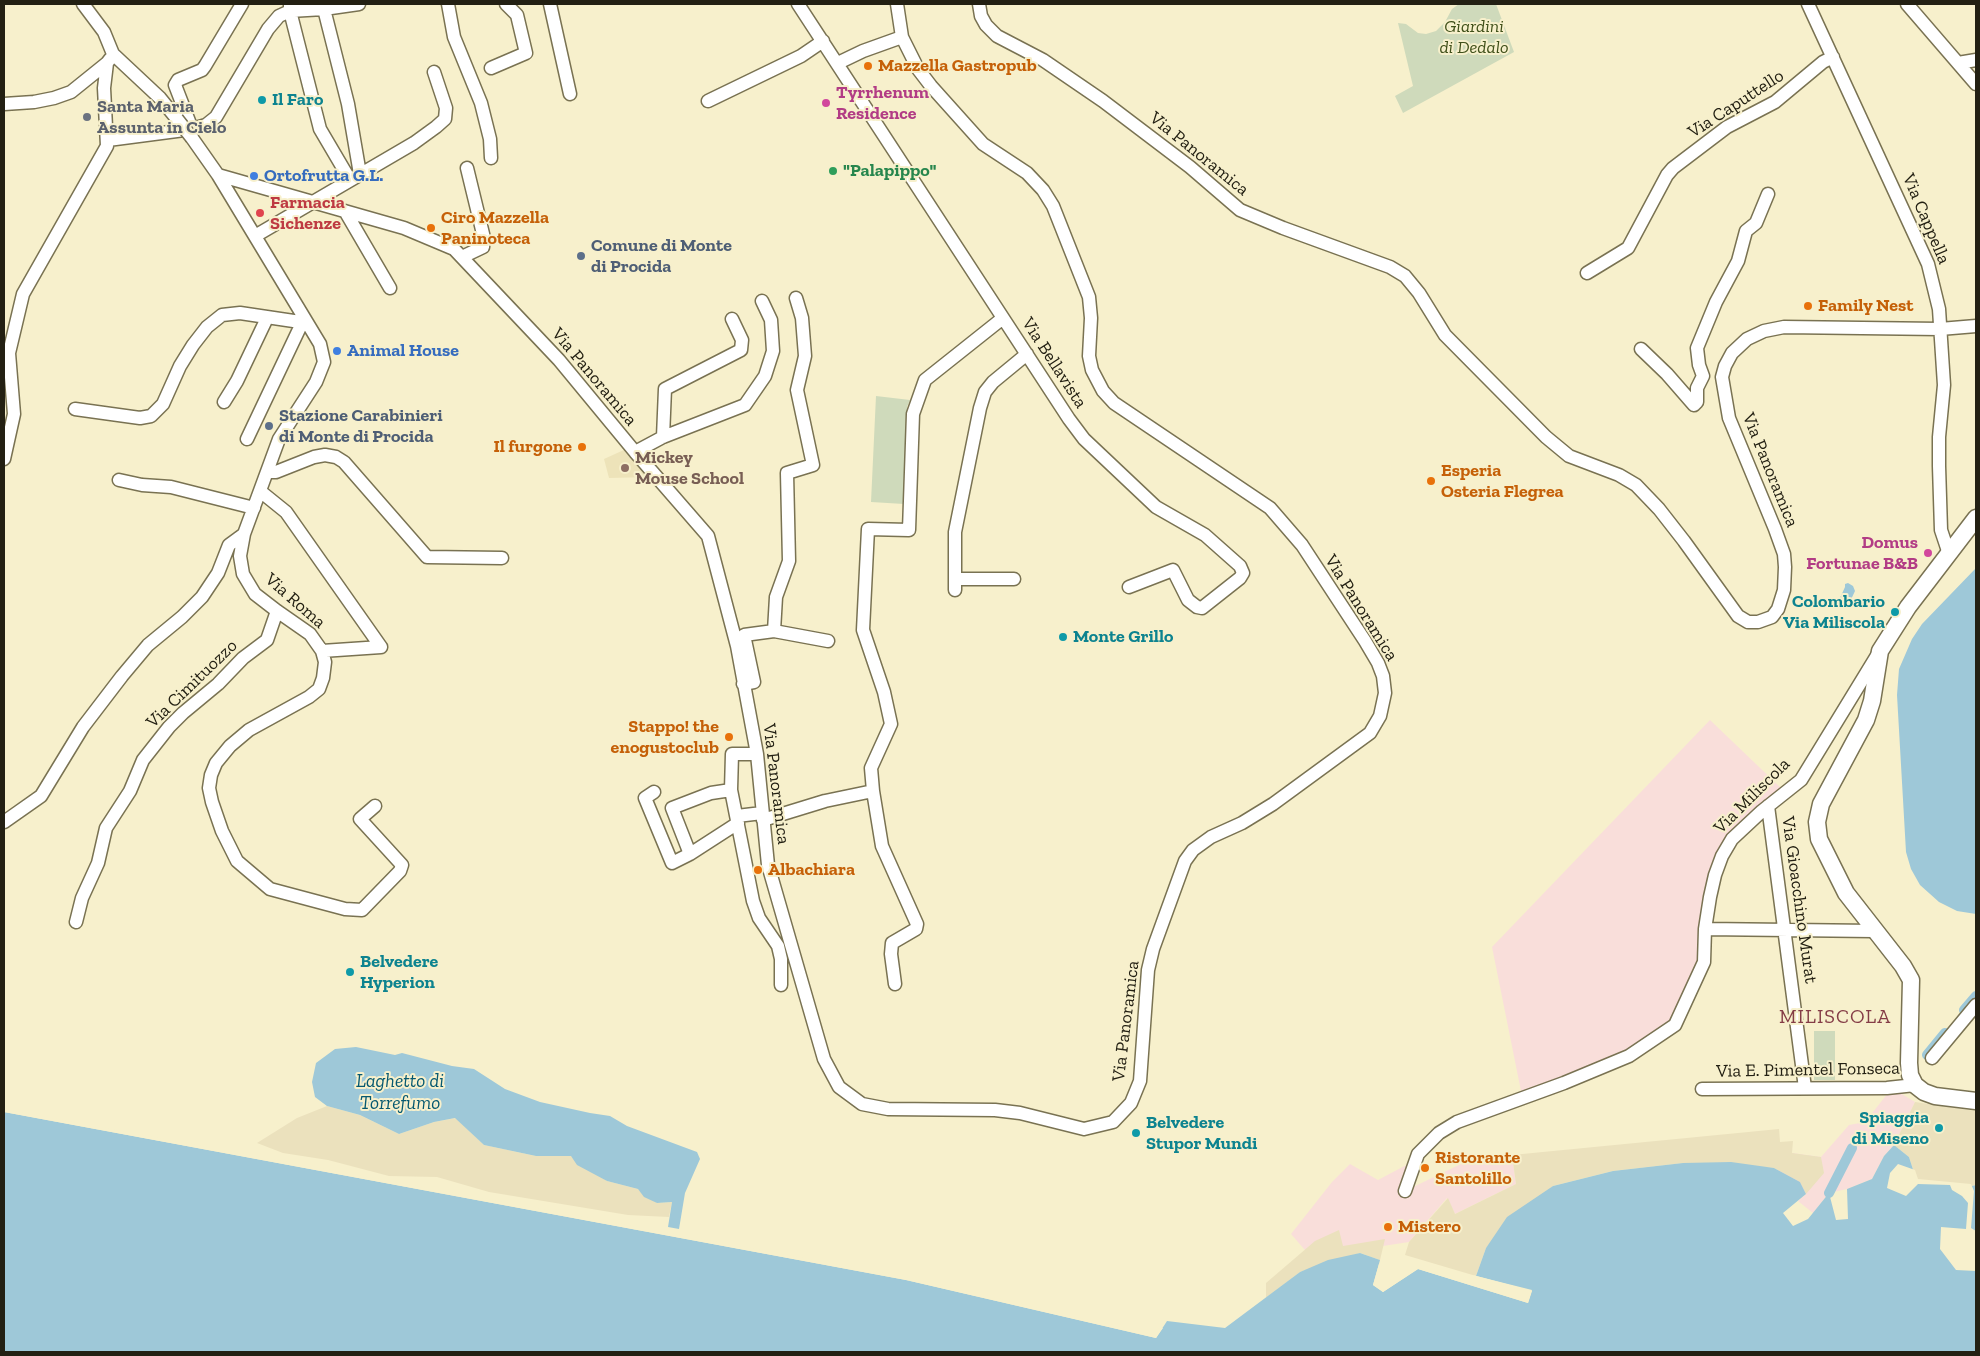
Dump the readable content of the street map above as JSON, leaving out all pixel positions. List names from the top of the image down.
{
  "streets": {
    "main road": ["Via Miliscola"],
    "street": [
      "Via Caputtello",
      "Via Panoramica",
      "Via Cappella",
      "Via Bellavista",
      "Via Roma",
      "Via Cimituozzo",
      "Via Gioacchino Murat",
      "Via E. Pimentel Fonseca"
    ]
  },
  "crossings": [
    ["Via Caputtello", "Via Cappella"],
    ["Via Panoramica", "Via Roma"],
    ["Via Cappella", "Via Miliscola"],
    ["Via Roma", "Via Cimituozzo"],
    ["Via Miliscola", "Via Gioacchino Murat"],
    ["Via Gioacchino Murat", "Via E. Pimentel Fonseca"]
  ],
  "districts": ["MILISCOLA"],
  "water": ["Laghetto di Torrefumo"],
  "parks": ["Giardini di Dedalo"],
  "places": [
    "Mazzella Gastropub",
    "Il Faro",
    "Tyrrhenum Residence",
    "Santa Maria Assunta in Cielo",
    "\"Palapippo\"",
    "Ortofrutta G.L.",
    "Farmacia Sichenze",
    "Ciro Mazzella Paninoteca",
    "Comune di Monte di Procida",
    "Family Nest",
    "Animal House",
    "Stazione Carabinieri di Monte di Procida",
    "Il furgone",
    "Mickey Mouse School",
    "Esperia Osteria Flegrea",
    "Domus Fortunae B&B",
    "Colombario Via Miliscola",
    "Monte Grillo",
    "Stappo! the enogustoclub",
    "Albachiara",
    "Belvedere Hyperion",
    "Spiaggia di Miseno",
    "Belvedere Stupor Mundi",
    "Ristorante Santolillo",
    "Mistero"
  ]
}
